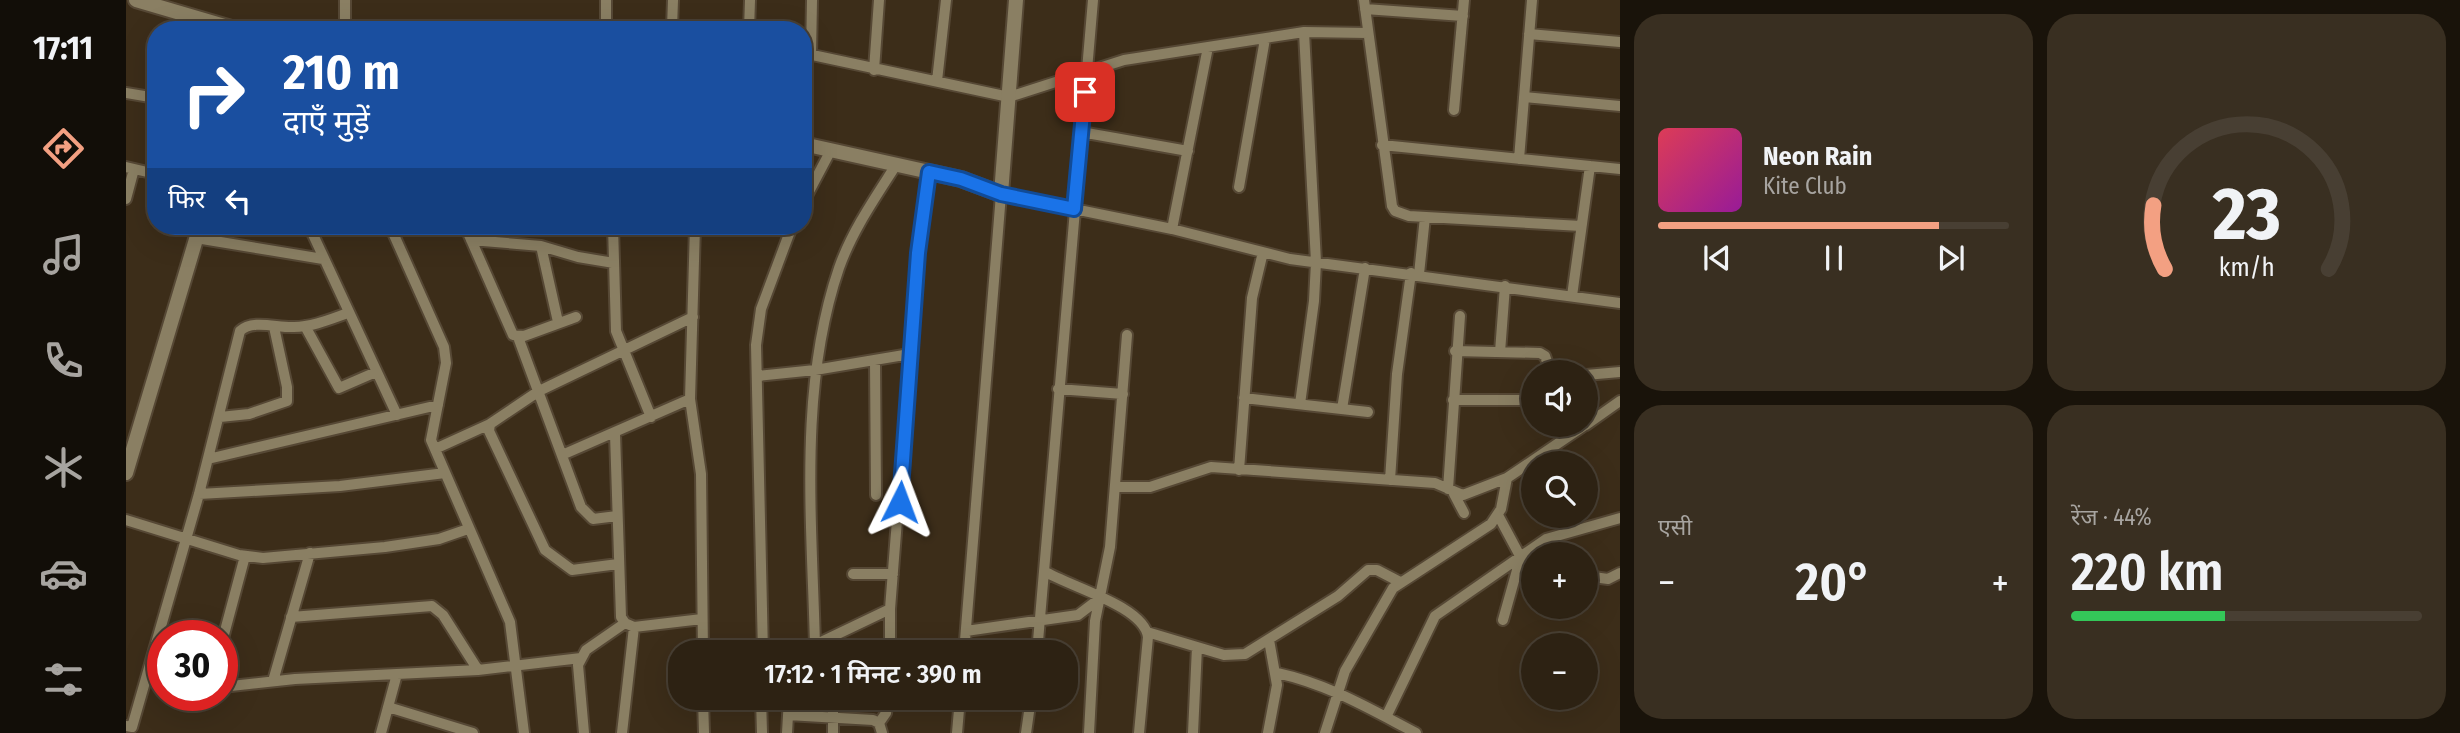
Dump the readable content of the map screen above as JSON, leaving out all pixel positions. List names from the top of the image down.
{
  "page": {
    "tabs": "17:11",
    "turn": ["210 m", "दाएँ मुड़ें"],
    "song": ["Neon Rain", "Kite Club"],
    "then": "फिर",
    "map_buttons": ["+", "−"],
    "tile": [
      "एसी",
      ["रेंज · 44%", "220 km"]
    ],
    "heat": ["−", "20°", "+"],
    "limit": "30",
    "trip": "17:12 · 1 मिनट · 390 m",
    "gauge": ["23", "km/h"]
  }
}
